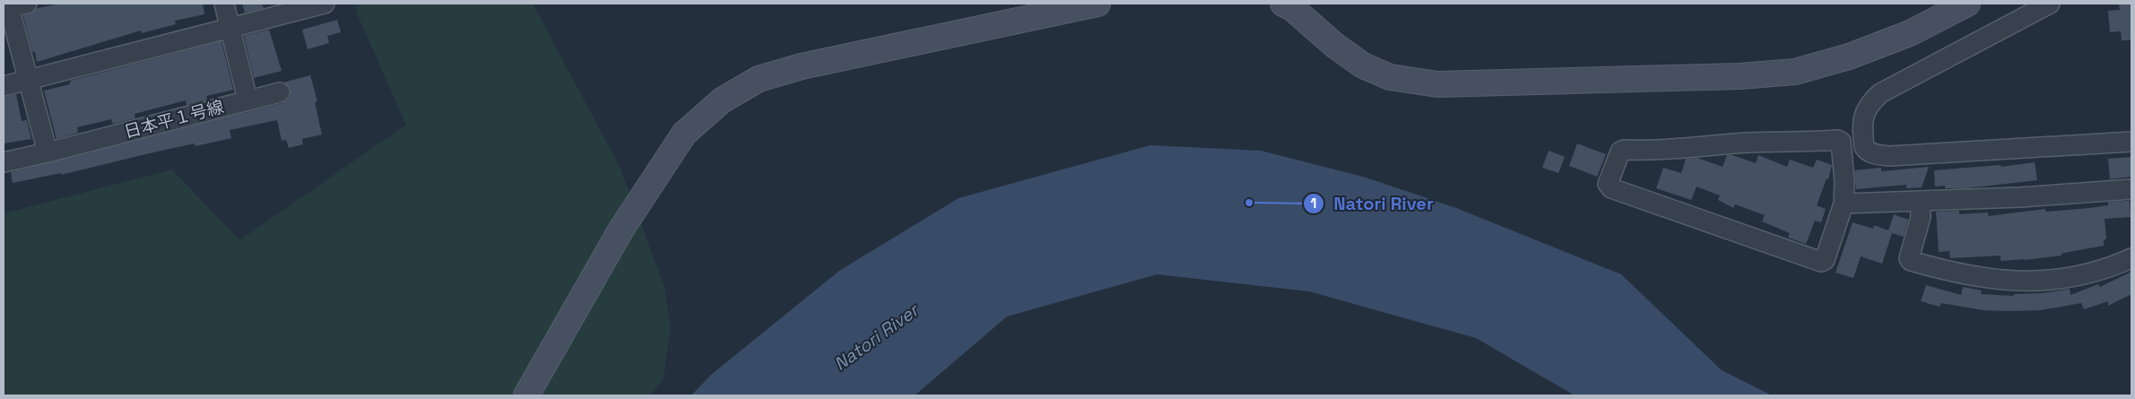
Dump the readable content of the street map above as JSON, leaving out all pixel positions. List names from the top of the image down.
{
  "streets": {
    "street": ["日本平１号線"]
  },
  "water": ["Natori River"],
  "places": ["Natori River"]
}
